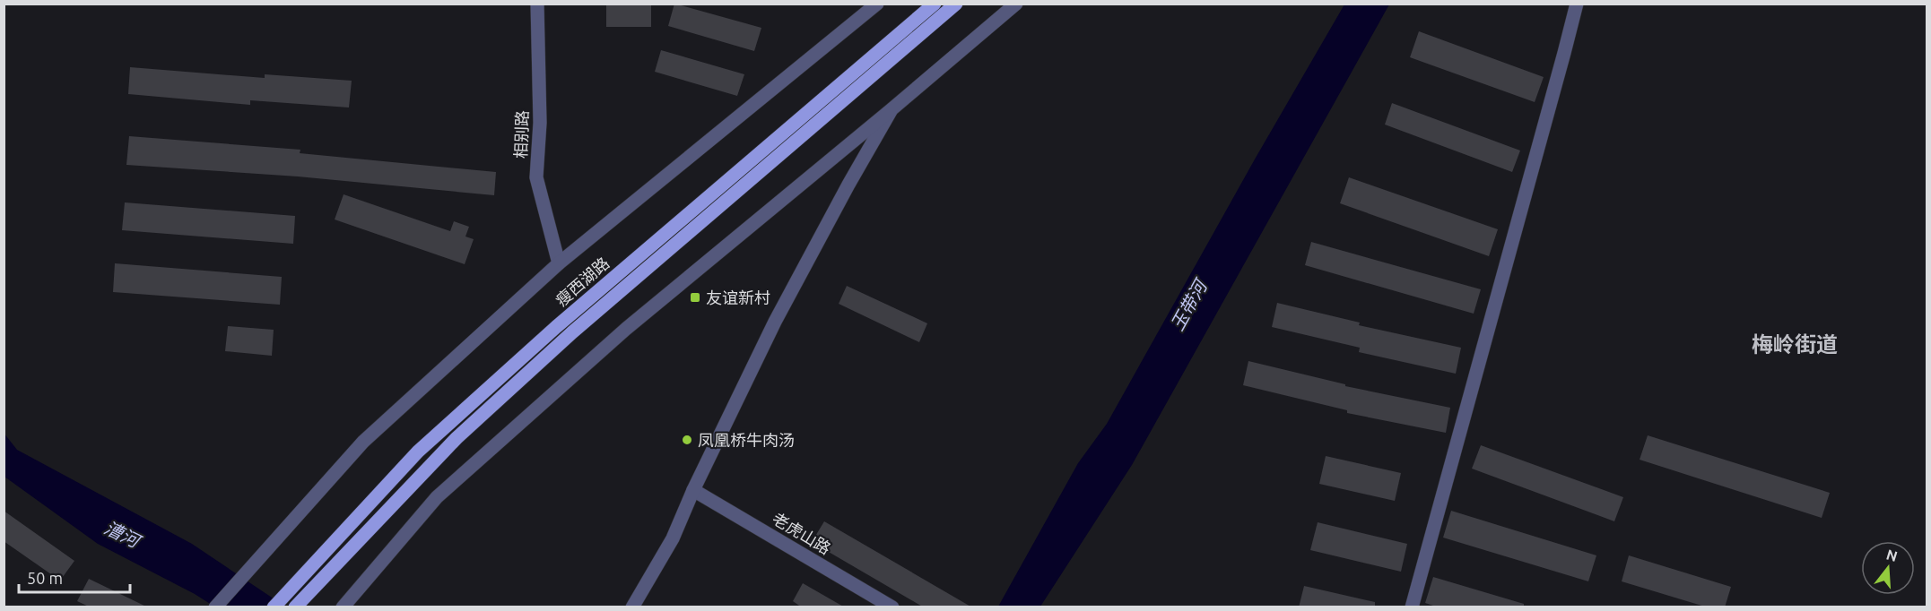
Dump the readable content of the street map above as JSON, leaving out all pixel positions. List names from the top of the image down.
{
  "streets": {
    "main road": ["瘦西湖路"],
    "street": ["相别路", "老虎山路"]
  },
  "districts": ["梅岭街道"],
  "water": ["玉带河", "漕河"],
  "places": {
    "transit": ["友谊新村"],
    "other": ["凤凰桥牛肉汤"]
  },
  "scale_bar": "50 m",
  "north": "top"
}
